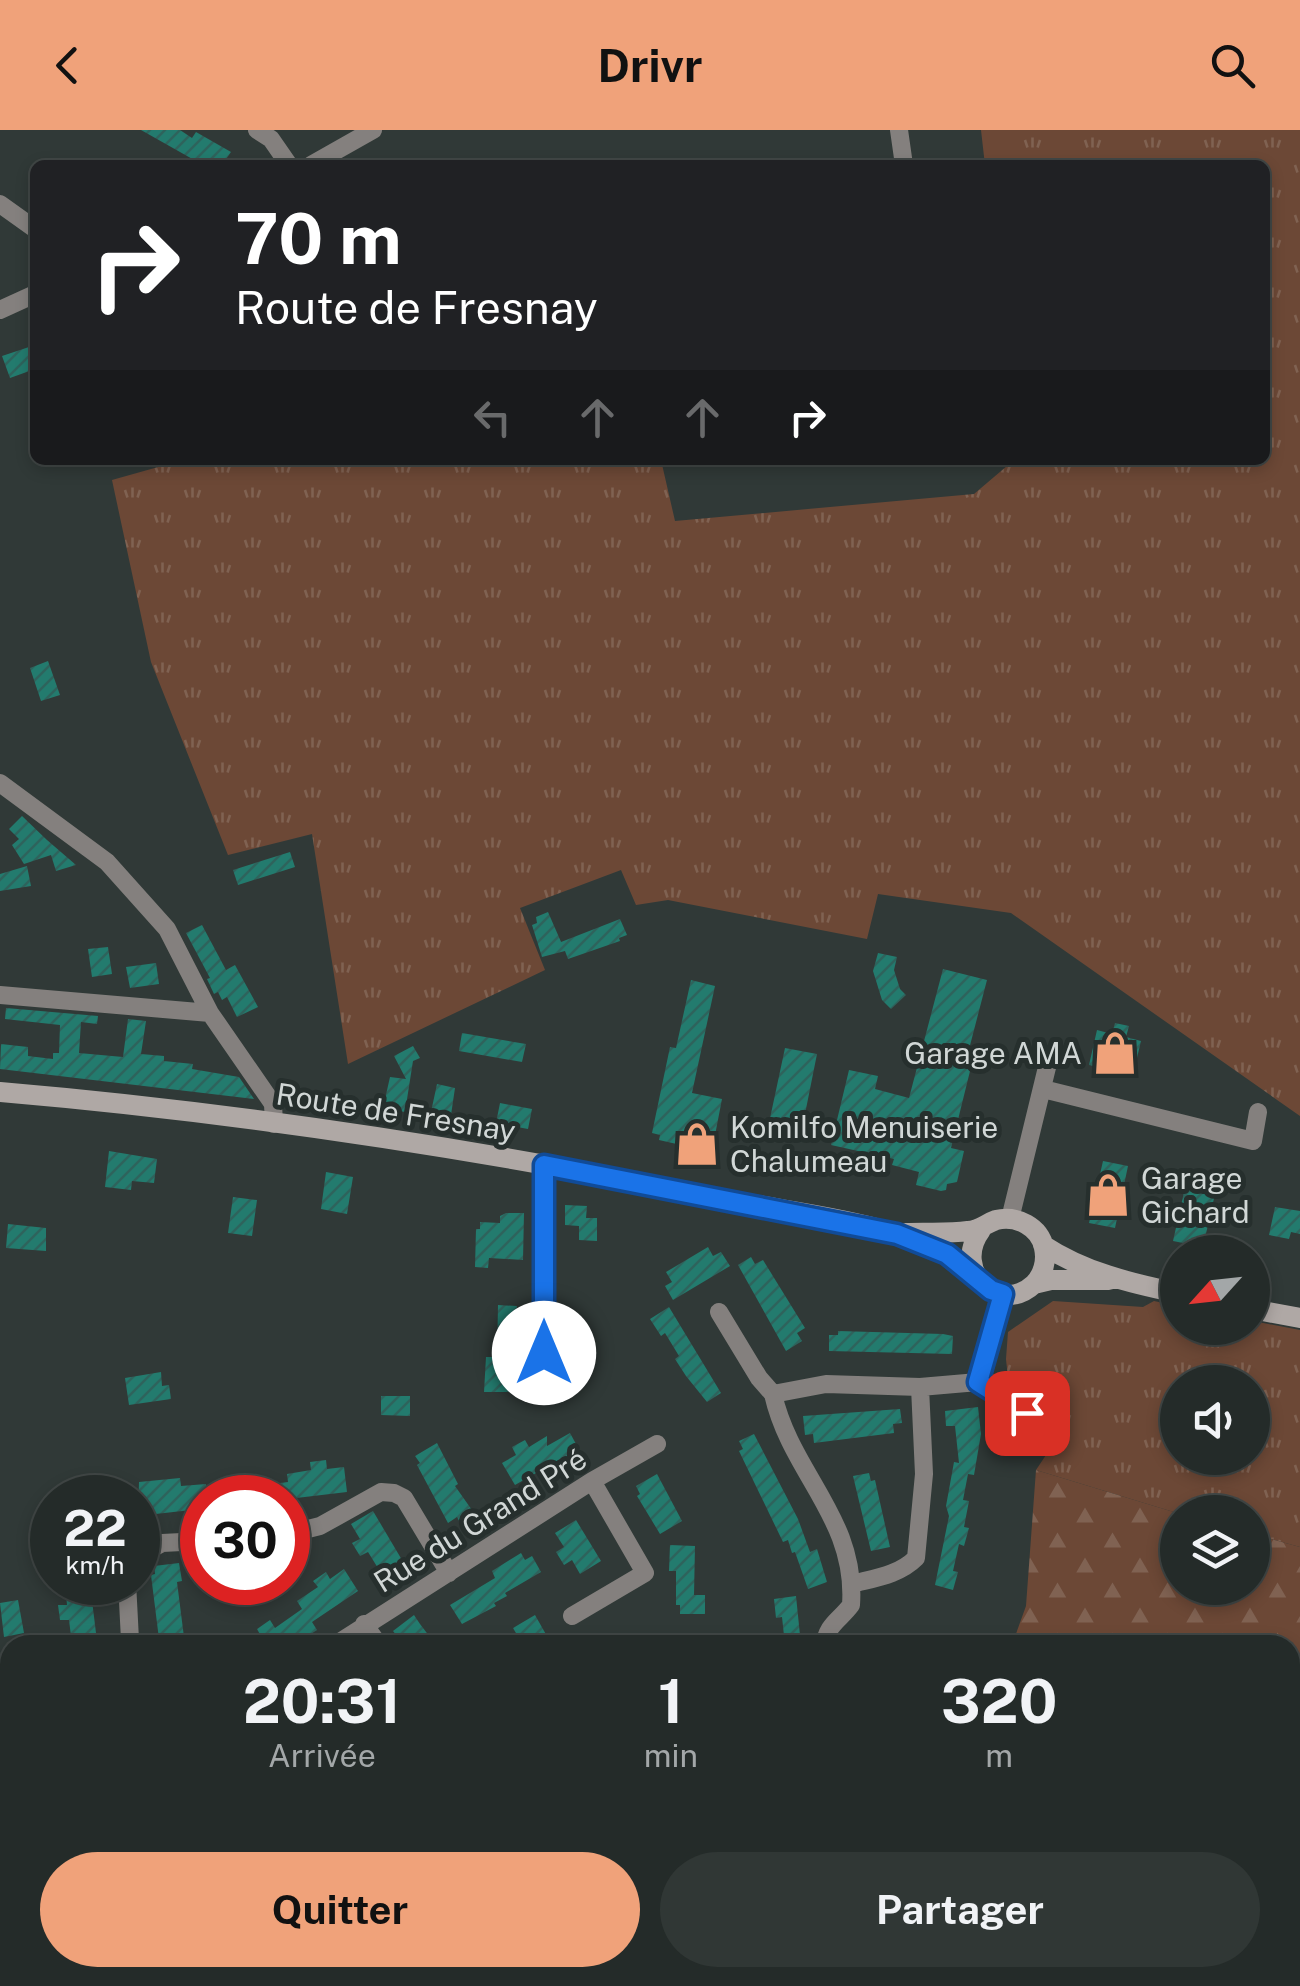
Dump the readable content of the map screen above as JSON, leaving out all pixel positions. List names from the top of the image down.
{
  "streets": {
    "street": ["Route de Fresnay", "Rue du Grand Pré"]
  },
  "places": {
    "shop": ["Garage AMA", "Komilfo Menuiserie Chalumeau", "Garage Gichard"]
  },
  "north": "bottom left",
  "page": {
    "header": "Drivr",
    "turn": ["70 m", "Route de Fresnay"],
    "speed": "22 km/h",
    "limit": "30",
    "eta": [
      "20:31",
      "Arrivée",
      "1",
      "min",
      "320",
      "m"
    ],
    "buttons": ["Quitter", "Partager"]
  }
}
